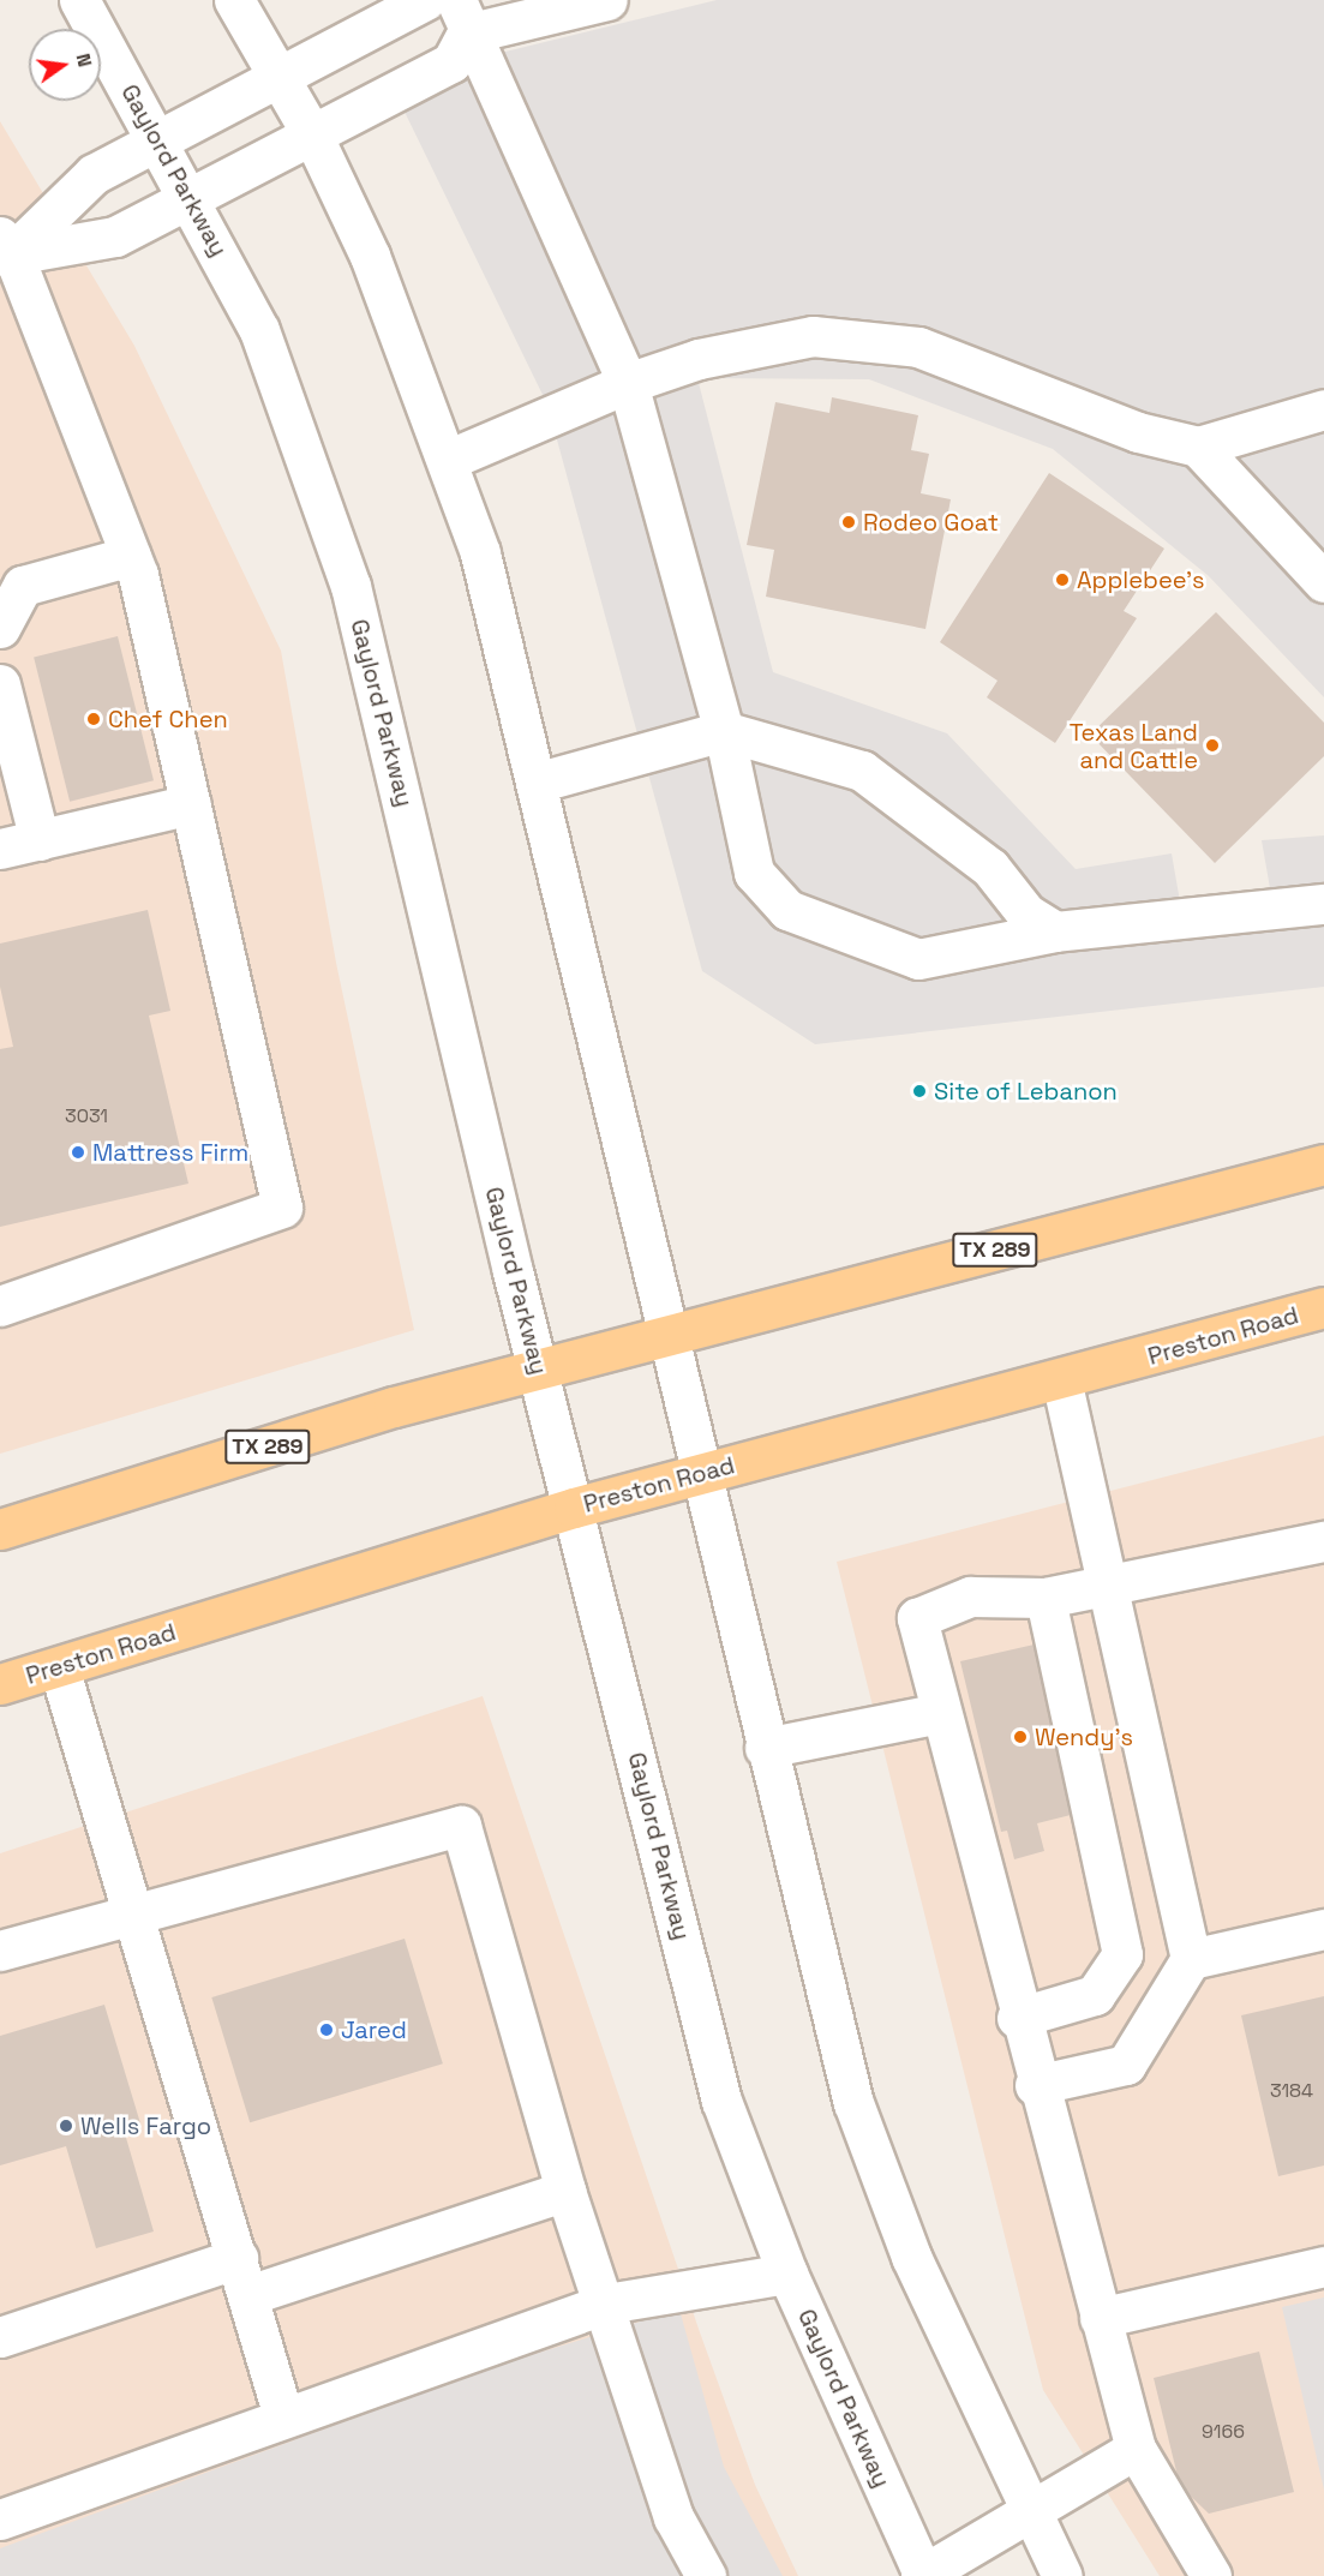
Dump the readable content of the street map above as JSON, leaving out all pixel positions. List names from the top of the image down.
{
  "streets": {
    "main road": ["TX 289", "Preston Road"],
    "street": ["Gaylord Parkway"]
  },
  "crossings": [
    ["Gaylord Parkway", "TX 289"],
    ["Gaylord Parkway", "Preston Road"]
  ],
  "places": [
    "Rodeo Goat",
    "Applebee's",
    "Chef Chen",
    "Texas Land and Cattle",
    "Site of Lebanon",
    "Mattress Firm",
    "Wendy's",
    "Jared",
    "Wells Fargo"
  ],
  "house_numbers": ["3031", "3184", "9166"],
  "north": "right"
}
